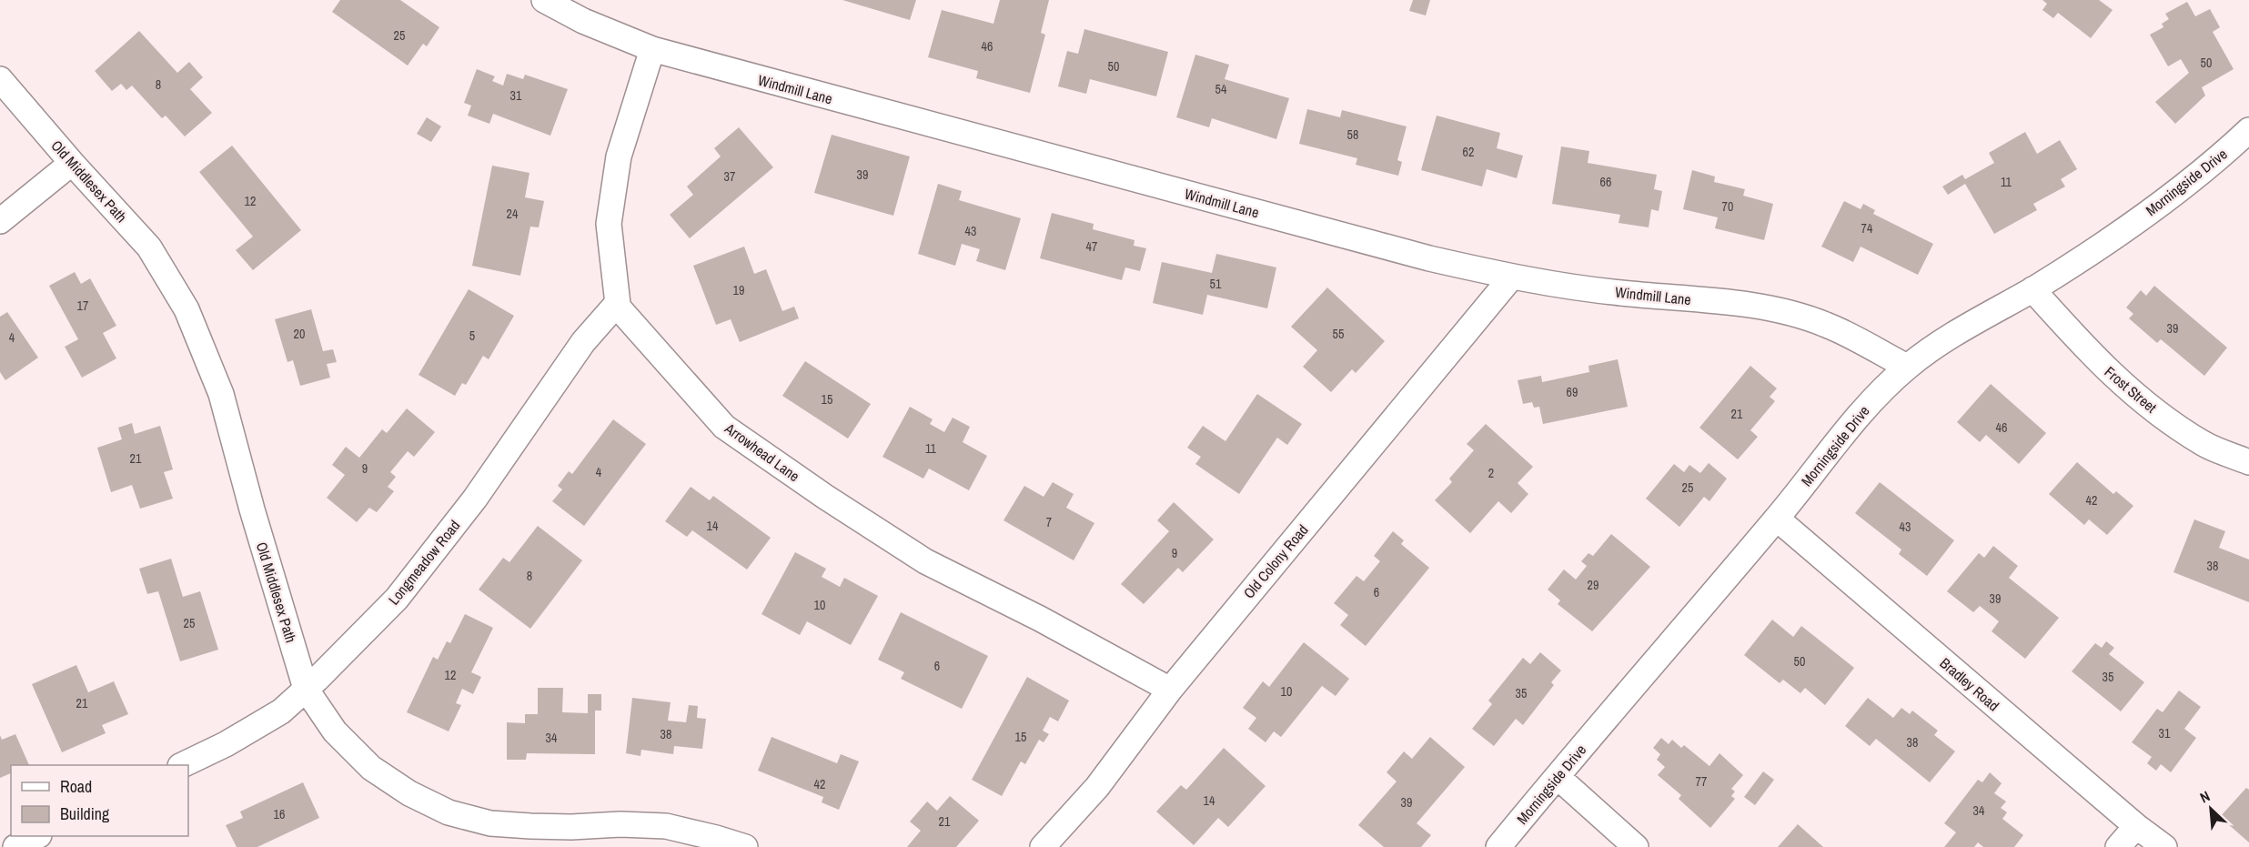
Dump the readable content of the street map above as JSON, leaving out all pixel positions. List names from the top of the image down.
{
  "streets": {
    "street": [
      "Windmill Lane",
      "Old Middlesex Path",
      "Morningside Drive",
      "Frost Street",
      "Arrowhead Lane",
      "Old Colony Road",
      "Longmeadow Road",
      "Bradley Road"
    ]
  },
  "crossings": [
    ["Windmill Lane", "Morningside Drive"],
    ["Windmill Lane", "Old Colony Road"],
    ["Old Middlesex Path", "Longmeadow Road"],
    ["Morningside Drive", "Frost Street"],
    ["Morningside Drive", "Bradley Road"],
    ["Arrowhead Lane", "Old Colony Road"],
    ["Arrowhead Lane", "Longmeadow Road"]
  ],
  "house_numbers": [
    "25",
    "46",
    "50",
    "50",
    "8",
    "54",
    "31",
    "58",
    "62",
    "39",
    "37",
    "66",
    "11",
    "12",
    "70",
    "24",
    "74",
    "43",
    "47",
    "51",
    "19",
    "17",
    "39",
    "20",
    "55",
    "5",
    "4",
    "69",
    "15",
    "21",
    "46",
    "11",
    "21",
    "9",
    "4",
    "2",
    "25",
    "42",
    "7",
    "14",
    "43",
    "9",
    "38",
    "8",
    "29",
    "6",
    "39",
    "10",
    "25",
    "50",
    "6",
    "12",
    "35",
    "10",
    "35",
    "21",
    "31",
    "38",
    "15",
    "34",
    "38",
    "77",
    "42",
    "14",
    "39",
    "34",
    "16",
    "21"
  ],
  "legend": ["Road", "Building"],
  "north": "top left"
}
